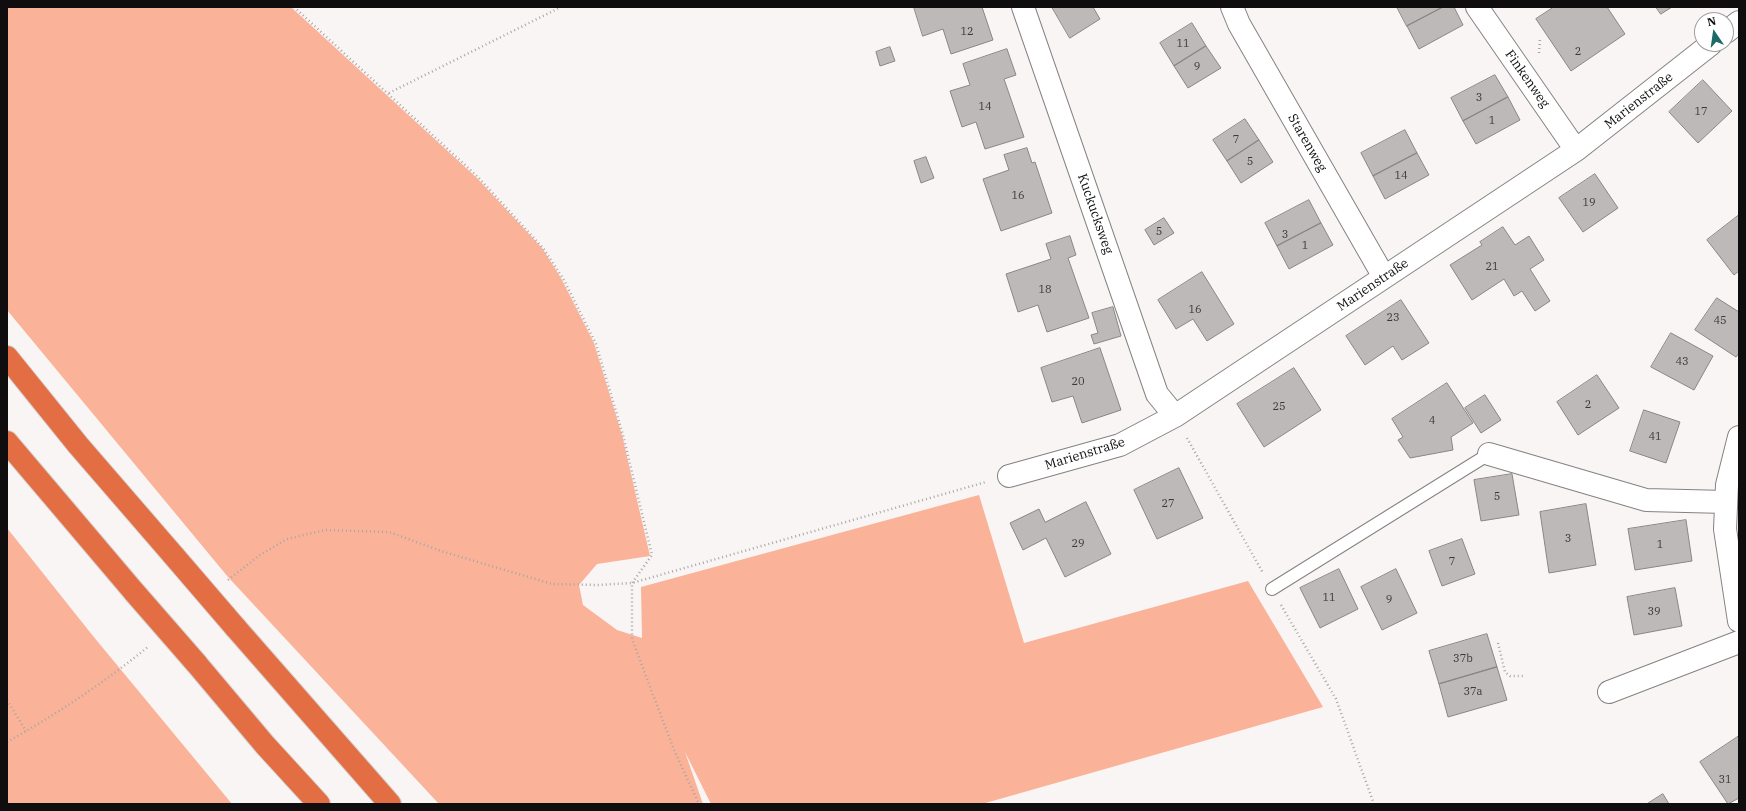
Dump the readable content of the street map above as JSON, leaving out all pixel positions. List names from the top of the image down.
{
  "streets": {
    "street": [
      "Finkenweg",
      "Marienstraße",
      "Starenweg",
      "Kuckucksweg"
    ]
  },
  "crossings": [
    ["Finkenweg", "Marienstraße"],
    ["Marienstraße", "Starenweg"],
    ["Marienstraße", "Kuckucksweg"]
  ],
  "house_numbers": [
    "12",
    "11",
    "2",
    "9",
    "3",
    "14",
    "17",
    "1",
    "7",
    "5",
    "14",
    "16",
    "19",
    "5",
    "3",
    "1",
    "21",
    "18",
    "16",
    "23",
    "45",
    "43",
    "20",
    "2",
    "25",
    "4",
    "41",
    "5",
    "27",
    "3",
    "29",
    "1",
    "7",
    "11",
    "9",
    "39",
    "37b",
    "37a",
    "31"
  ],
  "north": "top"
}
